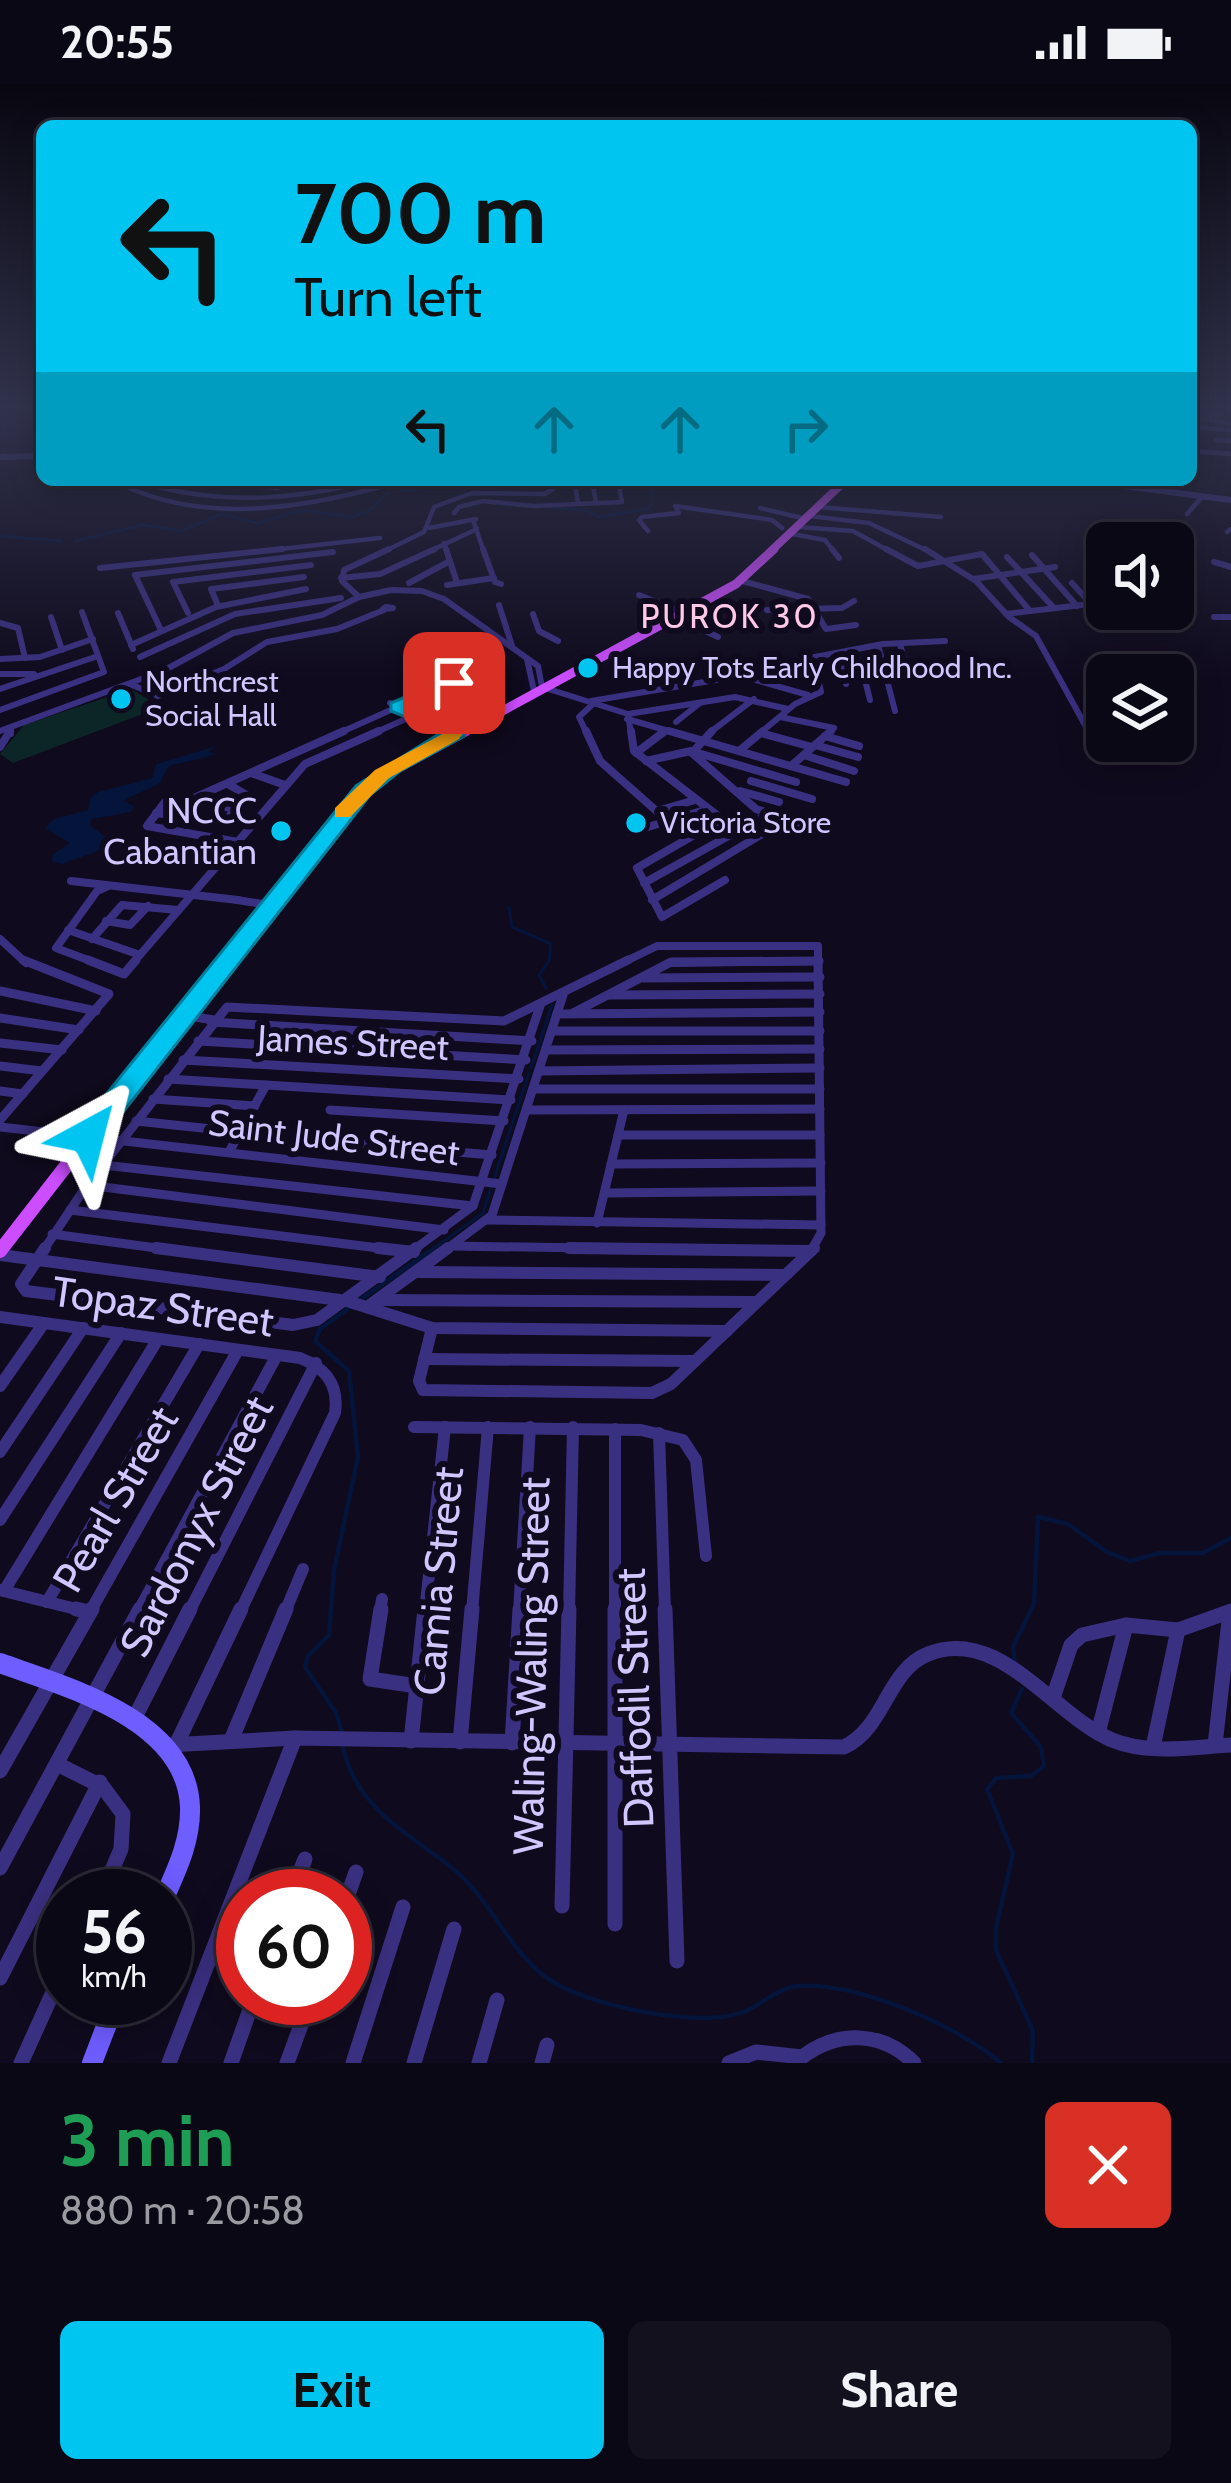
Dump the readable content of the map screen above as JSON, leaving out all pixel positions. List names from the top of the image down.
{
  "streets": {
    "street": [
      "James Street",
      "Saint Jude Street",
      "Topaz Street",
      "Pearl Street",
      "Sardonyx Street",
      "Camia Street",
      "Waling-Waling Street",
      "Daffodil Street"
    ]
  },
  "crossings": [
    ["Topaz Street", "Pearl Street"],
    ["Topaz Street", "Sardonyx Street"]
  ],
  "districts": ["PUROK 30"],
  "places": [
    "Happy Tots Early Childhood Inc.",
    "Northcrest Social Hall",
    "Victoria Store",
    "NCCC Cabantian"
  ],
  "page": {
    "status": "20:55",
    "turn": ["700 m", "Turn left"],
    "speed": "56 km/h",
    "limit": "60",
    "heading": ["3 min", "880 m · 20:58"],
    "buttons": ["Exit", "Share"]
  }
}
